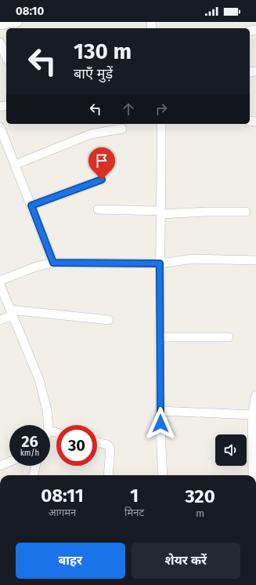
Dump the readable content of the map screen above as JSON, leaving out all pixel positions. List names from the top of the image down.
{
  "page": {
    "status": "08:10",
    "turn": ["130 m", "बाएँ मुड़ें"],
    "speed": "26 km/h",
    "limit": "30",
    "eta": [
      "08:11",
      "आगमन",
      "1",
      "मिनट",
      "320",
      "m"
    ],
    "buttons": ["बाहर", "शेयर करें"]
  }
}
